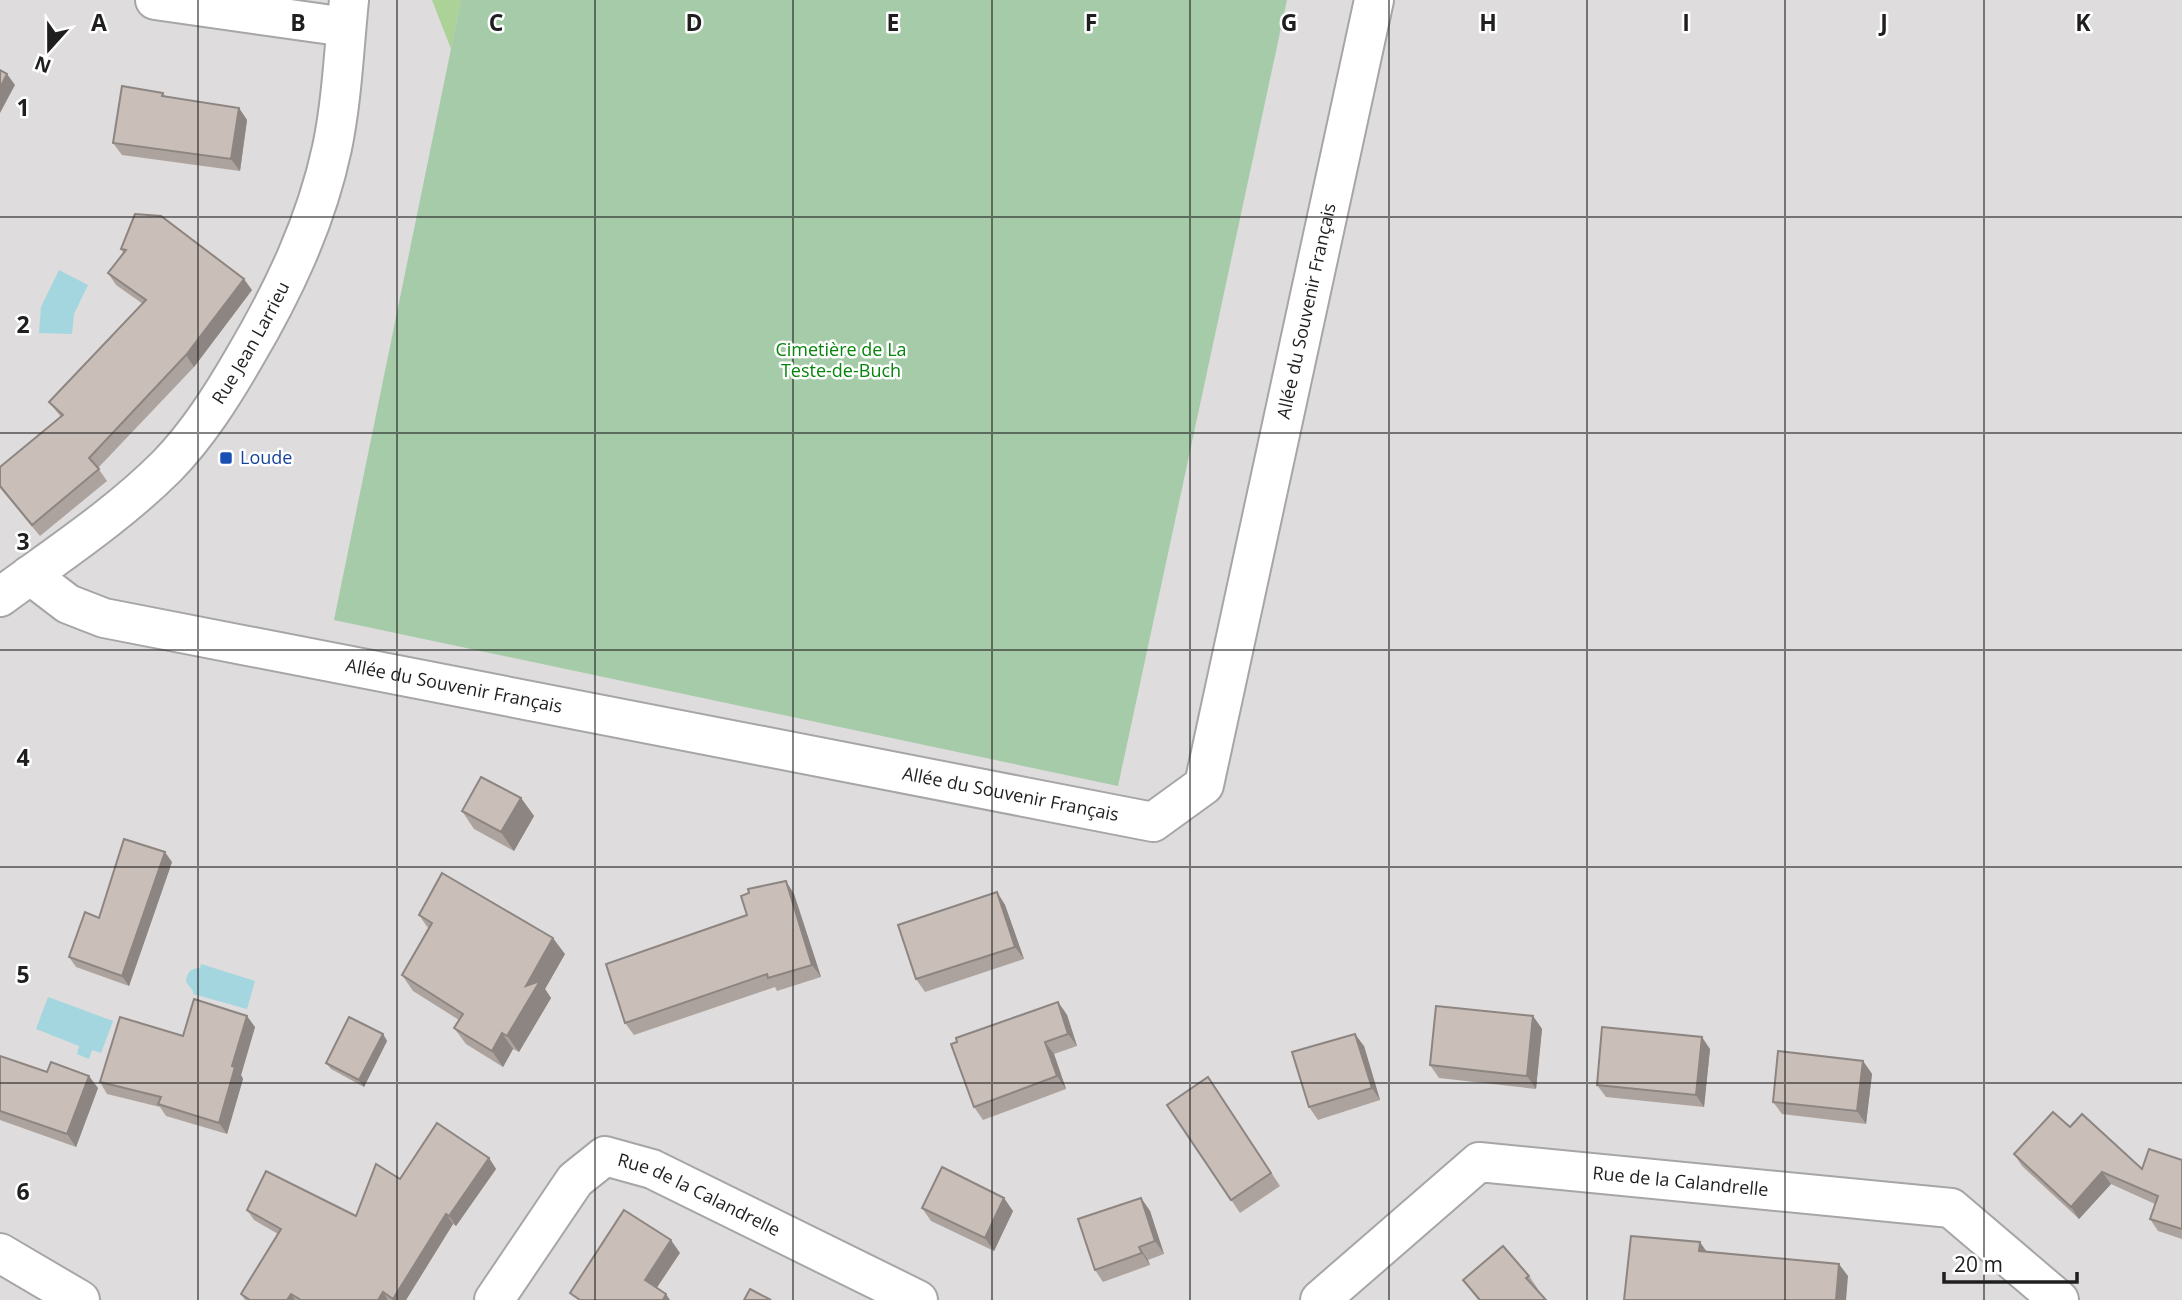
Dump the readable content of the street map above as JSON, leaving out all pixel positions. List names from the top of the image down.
{
  "streets": {
    "street": ["Allée du Souvenir Français", "Rue Jean Larrieu", "Rue de la Calandrelle"]
  },
  "crossings": [
    ["Allée du Souvenir Français", "Rue Jean Larrieu"]
  ],
  "parks": ["Cimetière de La Teste-de-Buch"],
  "places": {
    "transit": ["Loude"]
  },
  "scale_bar": "20 m",
  "north": "bottom",
  "grid": {
    "columns": [
      "A",
      "B",
      "C",
      "D",
      "E",
      "F",
      "G",
      "H",
      "I",
      "J",
      "K"
    ],
    "rows": [
      "1",
      "2",
      "3",
      "4",
      "5",
      "6"
    ]
  }
}
